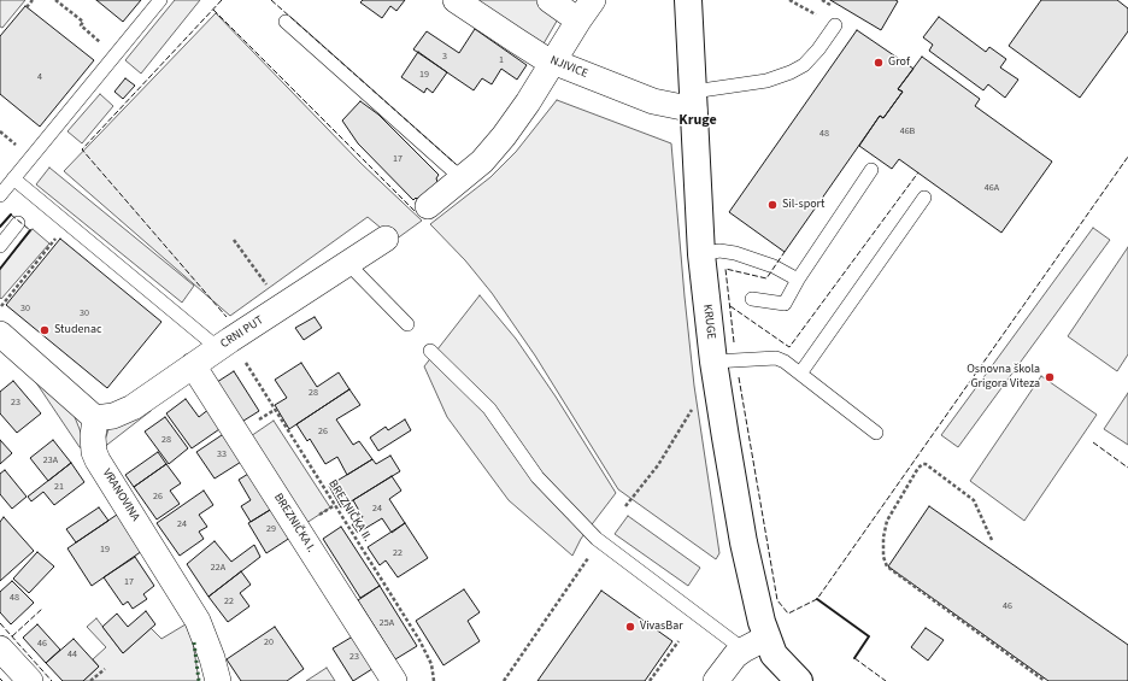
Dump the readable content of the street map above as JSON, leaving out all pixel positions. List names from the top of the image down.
{
  "streets": {
    "street": [
      "NJIVICE",
      "KRUGE",
      "CRNI PUT",
      "VRANOVINA",
      "BREZNIČKA I."
    ],
    "path": ["BREZNIČKA II."]
  },
  "crossings": [
    ["NJIVICE", "KRUGE"],
    ["CRNI PUT", "VRANOVINA"],
    ["CRNI PUT", "BREZNIČKA I."]
  ],
  "districts": ["Kruge"],
  "places": [
    "Grof",
    "Sil-sport",
    "Studenac",
    "Osnovna škola Grigora Viteza",
    "VivasBar"
  ],
  "house_numbers": [
    "3",
    "1",
    "19",
    "4",
    "46B",
    "48",
    "17",
    "46A",
    "30",
    "30",
    "28",
    "23",
    "26",
    "28",
    "33",
    "23A",
    "21",
    "26",
    "24",
    "24",
    "29",
    "19",
    "22",
    "22A",
    "17",
    "48",
    "22",
    "46",
    "25A",
    "20",
    "46",
    "44",
    "23"
  ]
}
